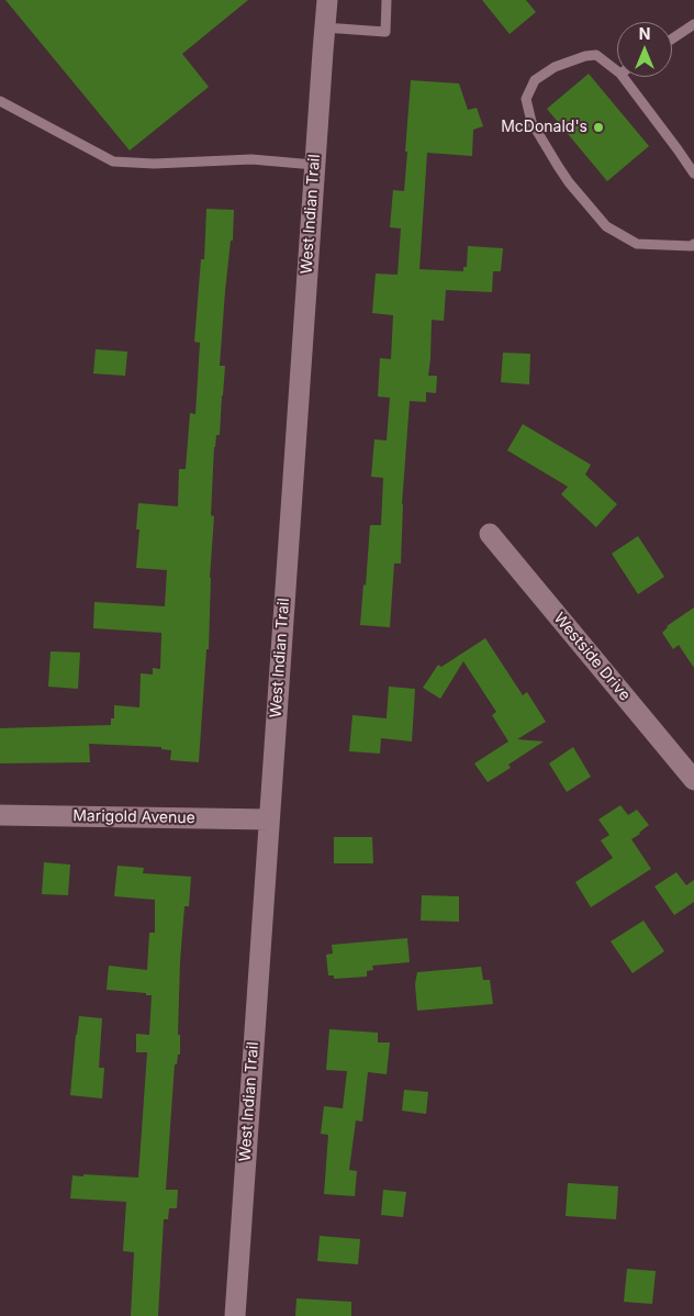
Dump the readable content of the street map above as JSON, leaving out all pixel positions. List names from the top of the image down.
{
  "streets": {
    "street": ["West Indian Trail", "Westside Drive", "Marigold Avenue"]
  },
  "crossings": [
    ["West Indian Trail", "Marigold Avenue"]
  ],
  "places": ["McDonald's"],
  "north": "top"
}
